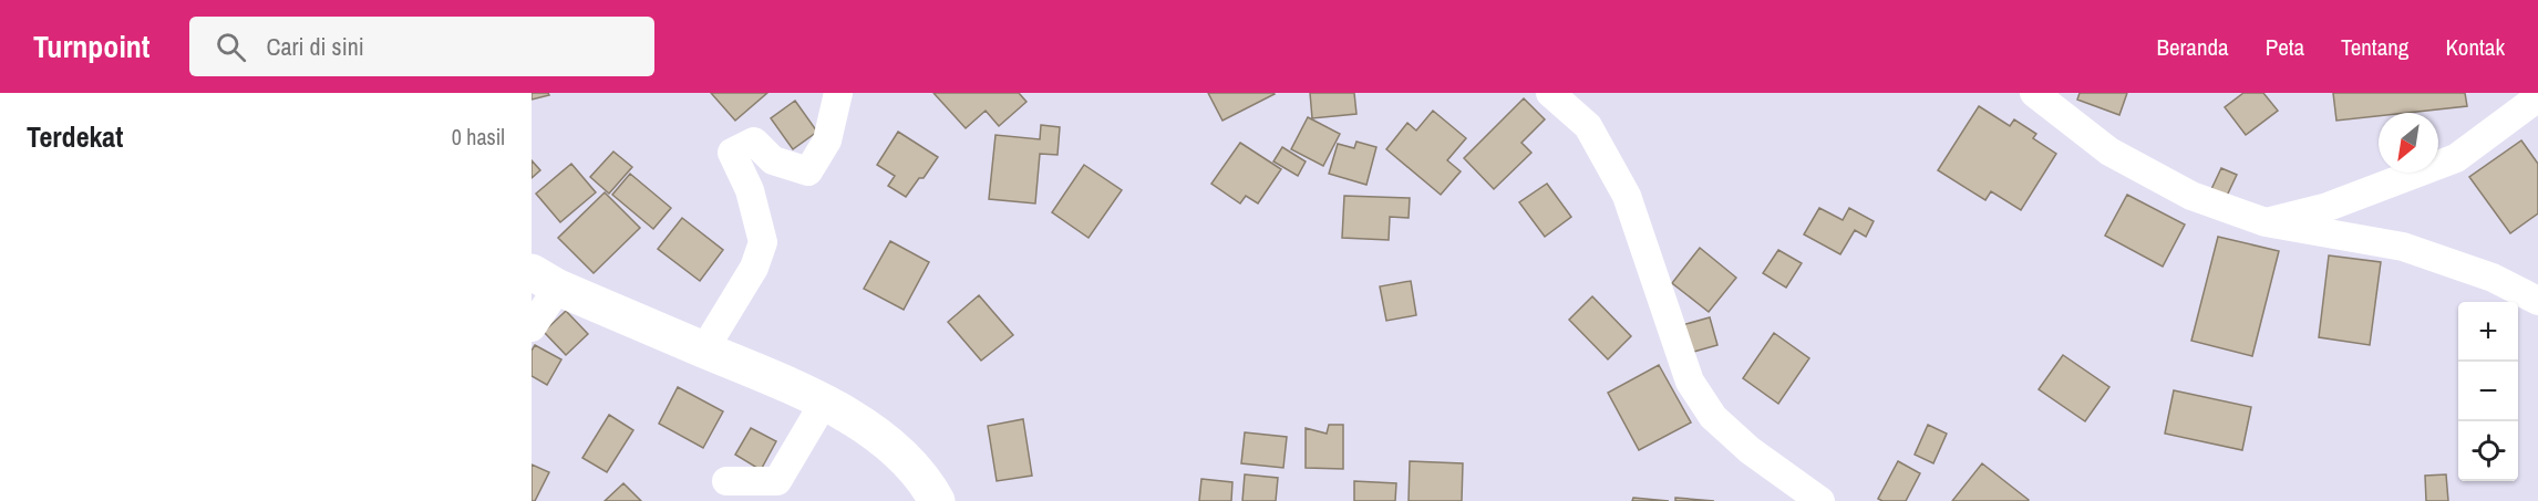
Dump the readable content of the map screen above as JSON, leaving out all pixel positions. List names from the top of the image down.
{
  "north": "bottom left",
  "page": {
    "header": "Turnpoint",
    "search": "Cari di sini",
    "nav": [
      "Beranda",
      "Peta",
      "Tentang",
      "Kontak"
    ],
    "heading": ["Terdekat", "0 hasil"],
    "map_buttons": ["+", "−"]
  }
}
